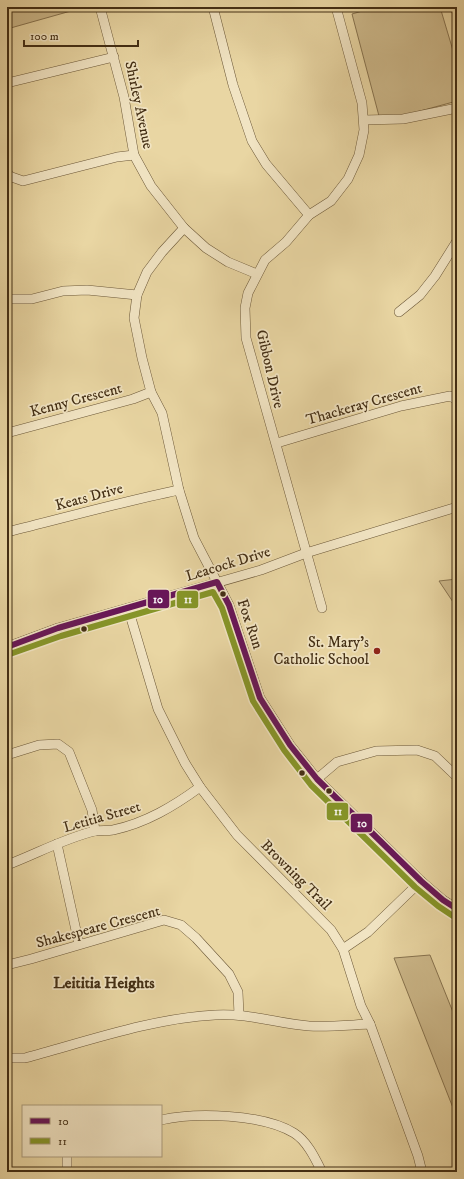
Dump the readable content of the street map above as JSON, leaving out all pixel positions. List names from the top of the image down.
{
  "streets": {
    "street": [
      "Shirley Avenue",
      "Gibbon Drive",
      "Kenny Crescent",
      "Thackeray Crescent",
      "Keats Drive",
      "Leacock Drive",
      "Fox Run",
      "Letitia Street",
      "Browning Trail",
      "Shakespeare Crescent"
    ]
  },
  "crossings": [
    ["Shirley Avenue", "Gibbon Drive"],
    ["Shirley Avenue", "Fox Run"],
    ["Gibbon Drive", "Thackeray Crescent"],
    ["Gibbon Drive", "Leacock Drive"],
    ["Kenny Crescent", "Fox Run"],
    ["Keats Drive", "Fox Run"],
    ["Leacock Drive", "Fox Run"],
    ["Leacock Drive", "Browning Trail"],
    ["Letitia Street", "Browning Trail"]
  ],
  "districts": ["Leititia Heights"],
  "places": ["St. Mary's Catholic School"],
  "lines": ["transit line 10", "transit line 11"],
  "legend": ["10", "11"],
  "scale_bar": "100 m"
}
